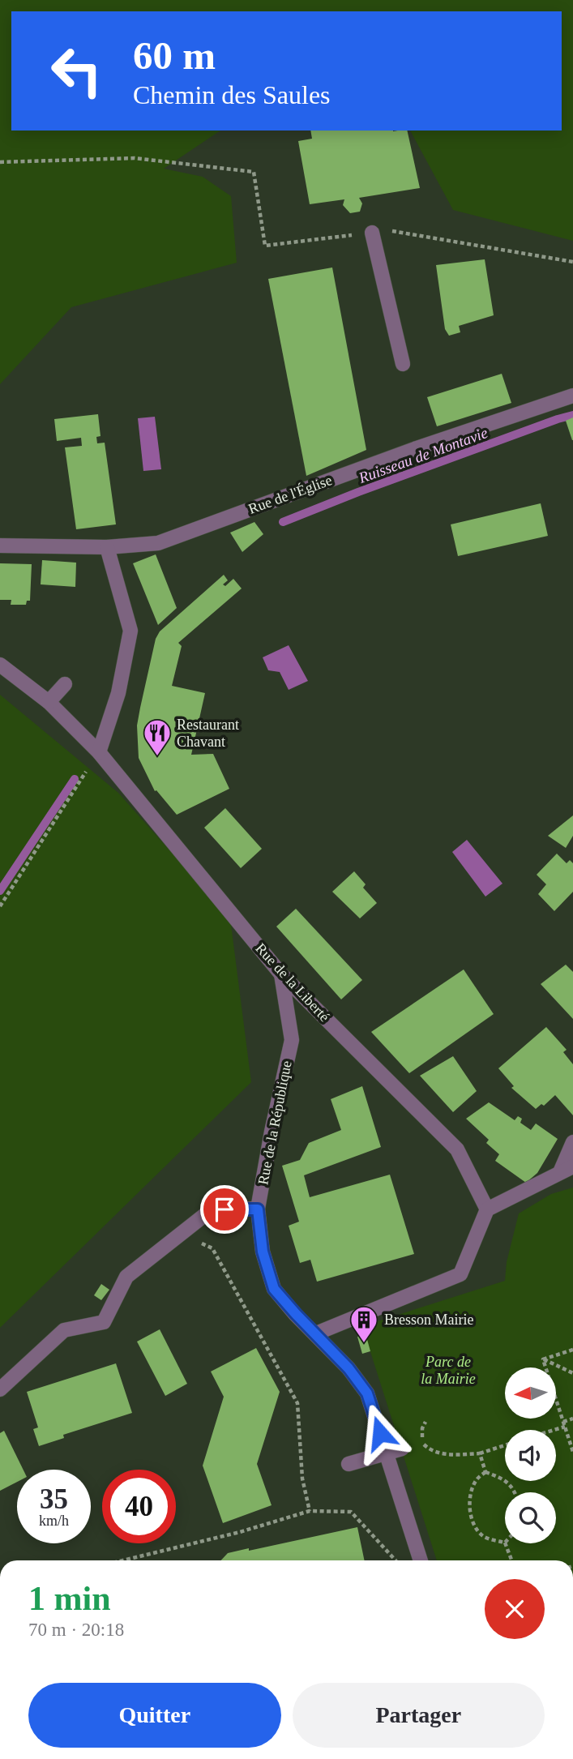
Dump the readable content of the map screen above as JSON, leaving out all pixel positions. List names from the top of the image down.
{
  "streets": {
    "street": ["Rue de l'Église", "Rue de la Liberté", "Rue de la République"]
  },
  "crossings": [
    ["Rue de la Liberté", "Rue de la République"]
  ],
  "water": ["Ruisseau de Montavie"],
  "parks": ["Parc de la Mairie"],
  "places": {
    "restaurant": ["Restaurant Chavant"],
    "building": ["Bresson Mairie"]
  },
  "north": "left",
  "page": {
    "turn": ["60 m", "Chemin des Saules"],
    "speed": "35 km/h",
    "limit": "40",
    "heading": ["1 min", "70 m · 20:18"],
    "buttons": ["Quitter", "Partager"]
  }
}
